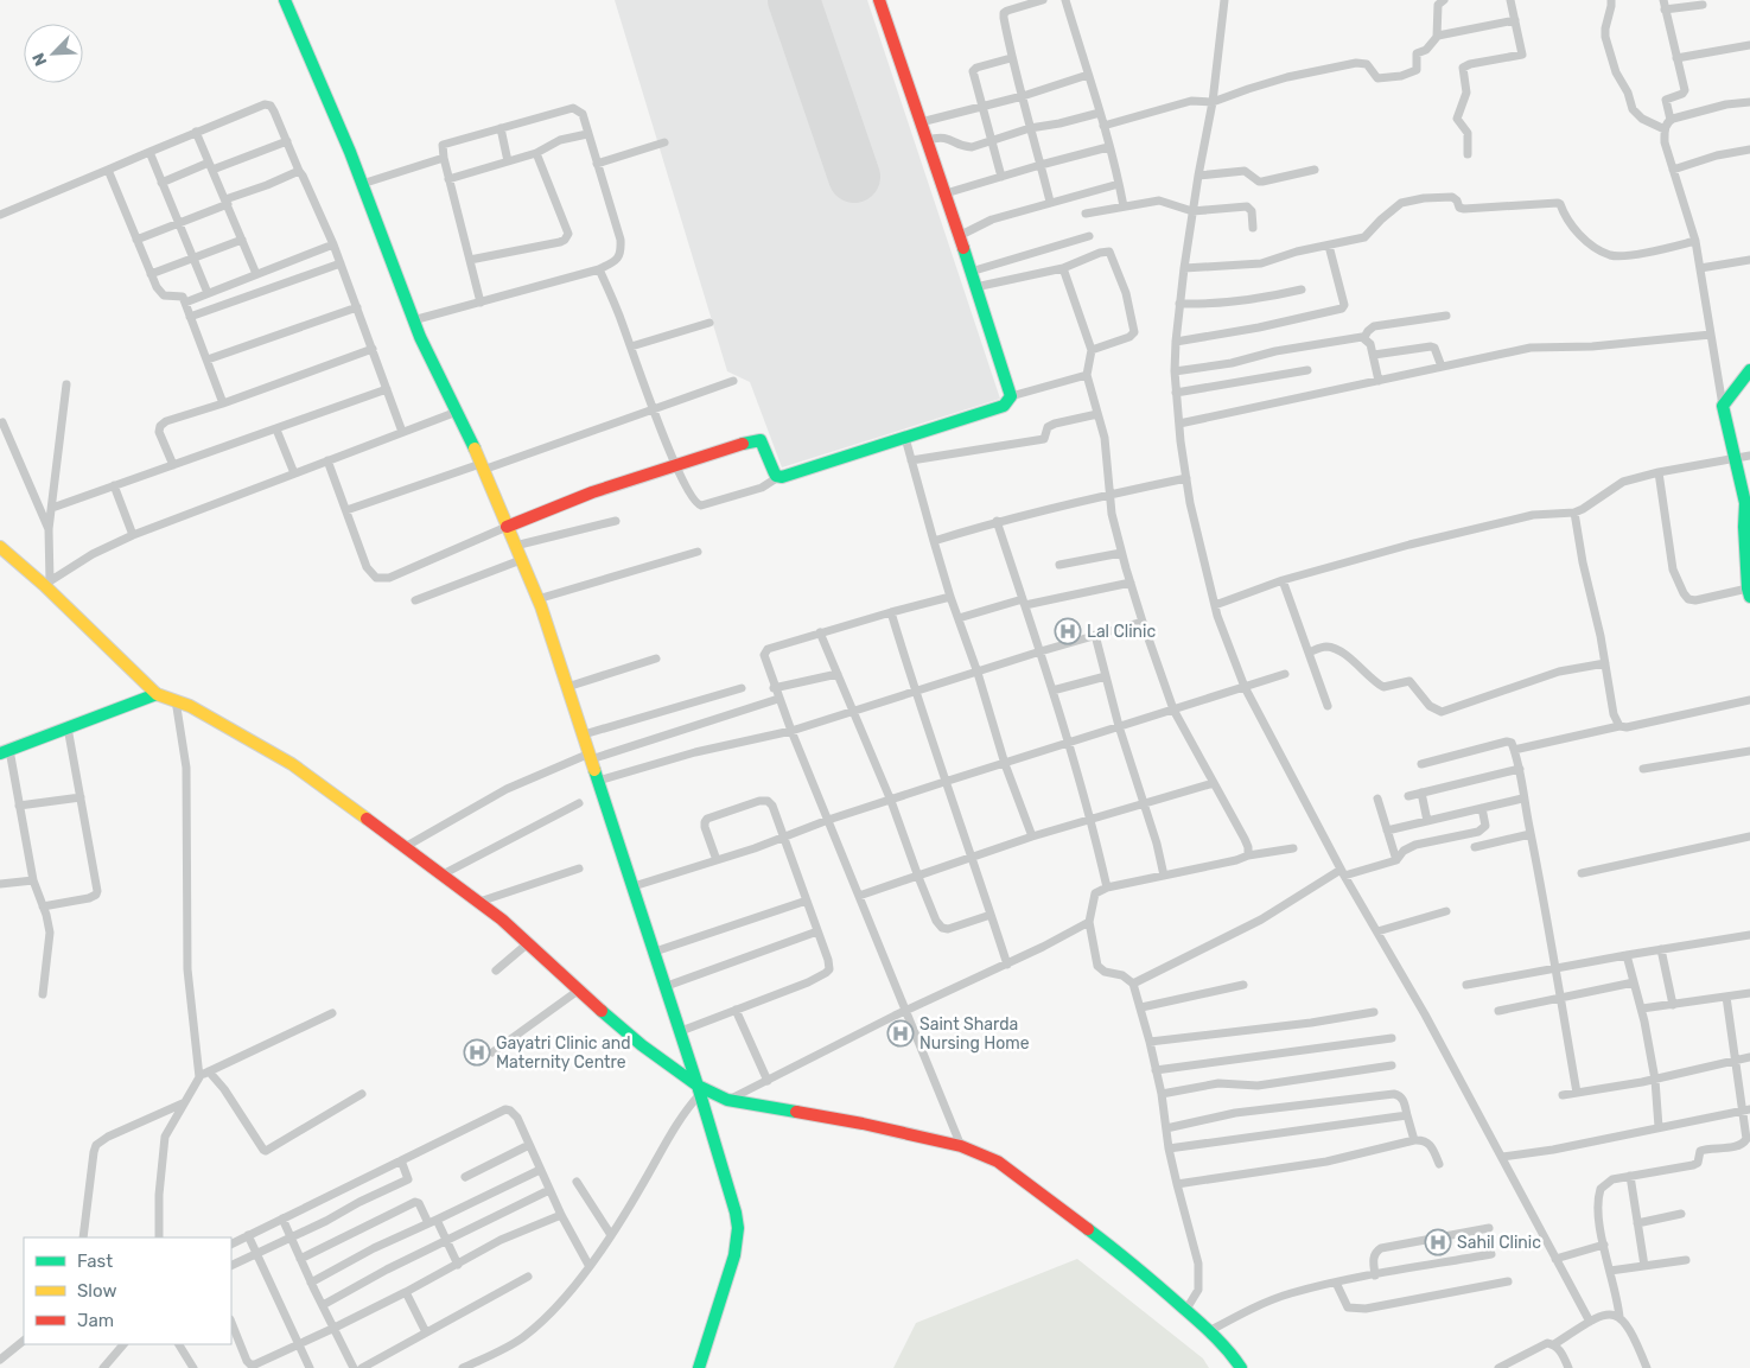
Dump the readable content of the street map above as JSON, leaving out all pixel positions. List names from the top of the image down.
{
  "places": {
    "hospital": [
      "Lal Clinic",
      "Saint Sharda Nursing Home",
      "Gayatri Clinic and Maternity Centre",
      "Sahil Clinic"
    ]
  },
  "legend": ["Fast", "Slow", "Jam"],
  "north": "bottom left"
}
